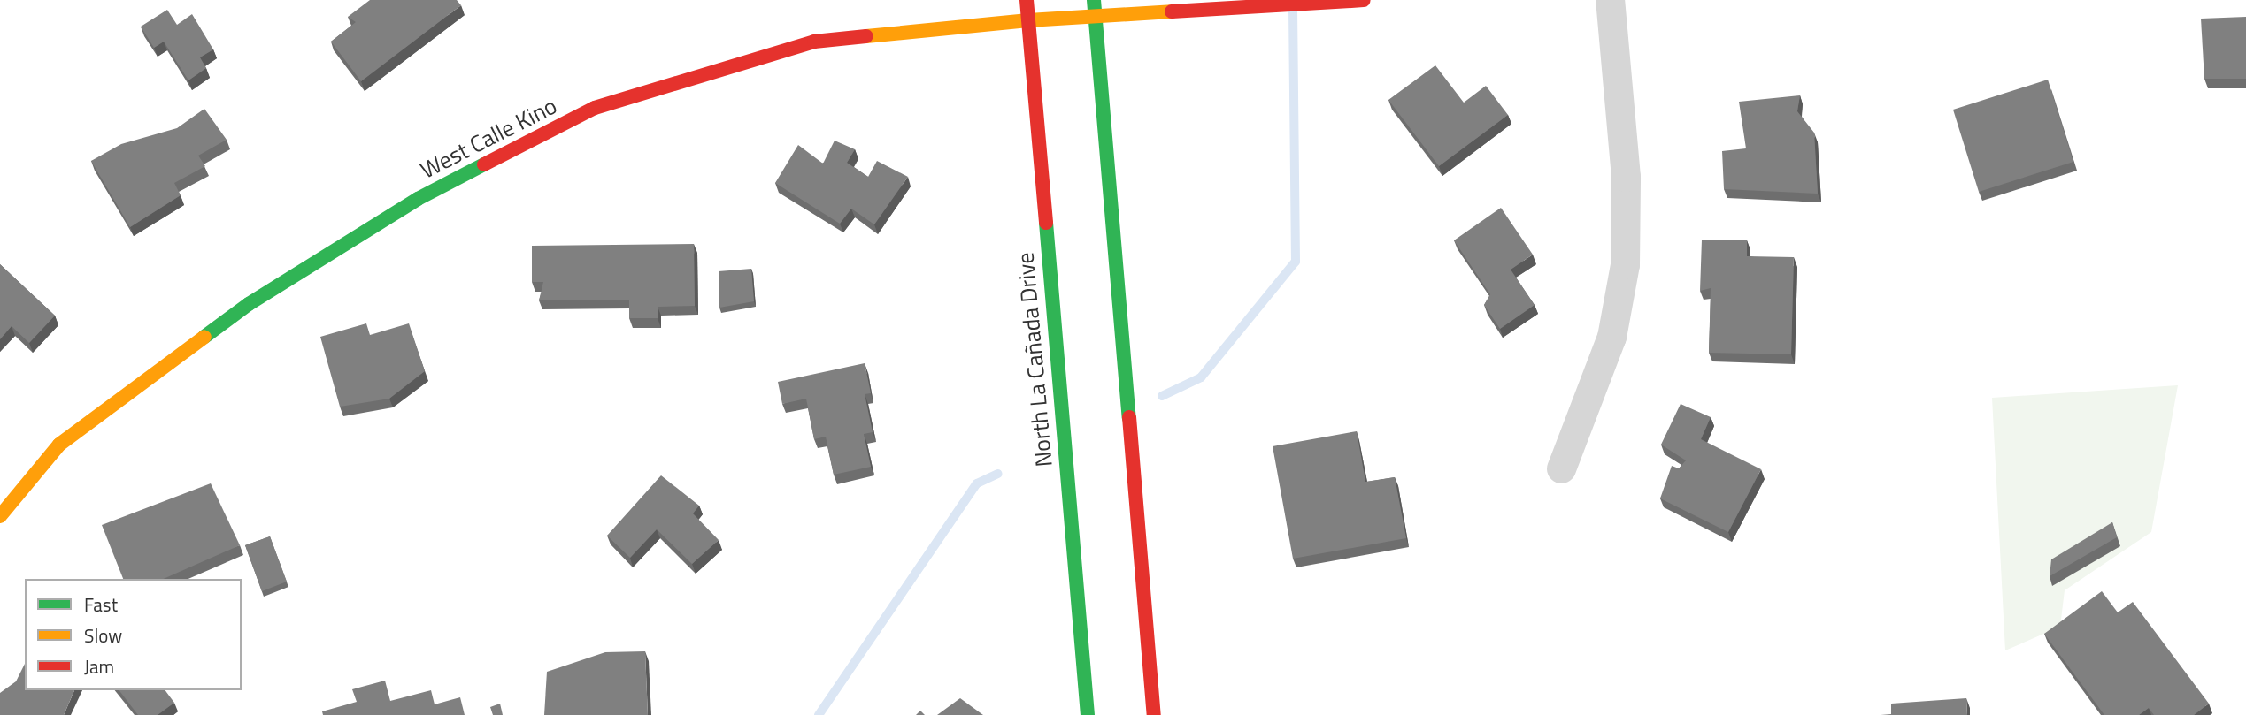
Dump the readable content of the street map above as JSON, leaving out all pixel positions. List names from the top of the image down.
{
  "streets": {
    "street": ["West Calle Kino", "North La Cañada Drive"]
  },
  "crossings": [
    ["West Calle Kino", "North La Cañada Drive"]
  ],
  "legend": ["Fast", "Slow", "Jam"]
}
